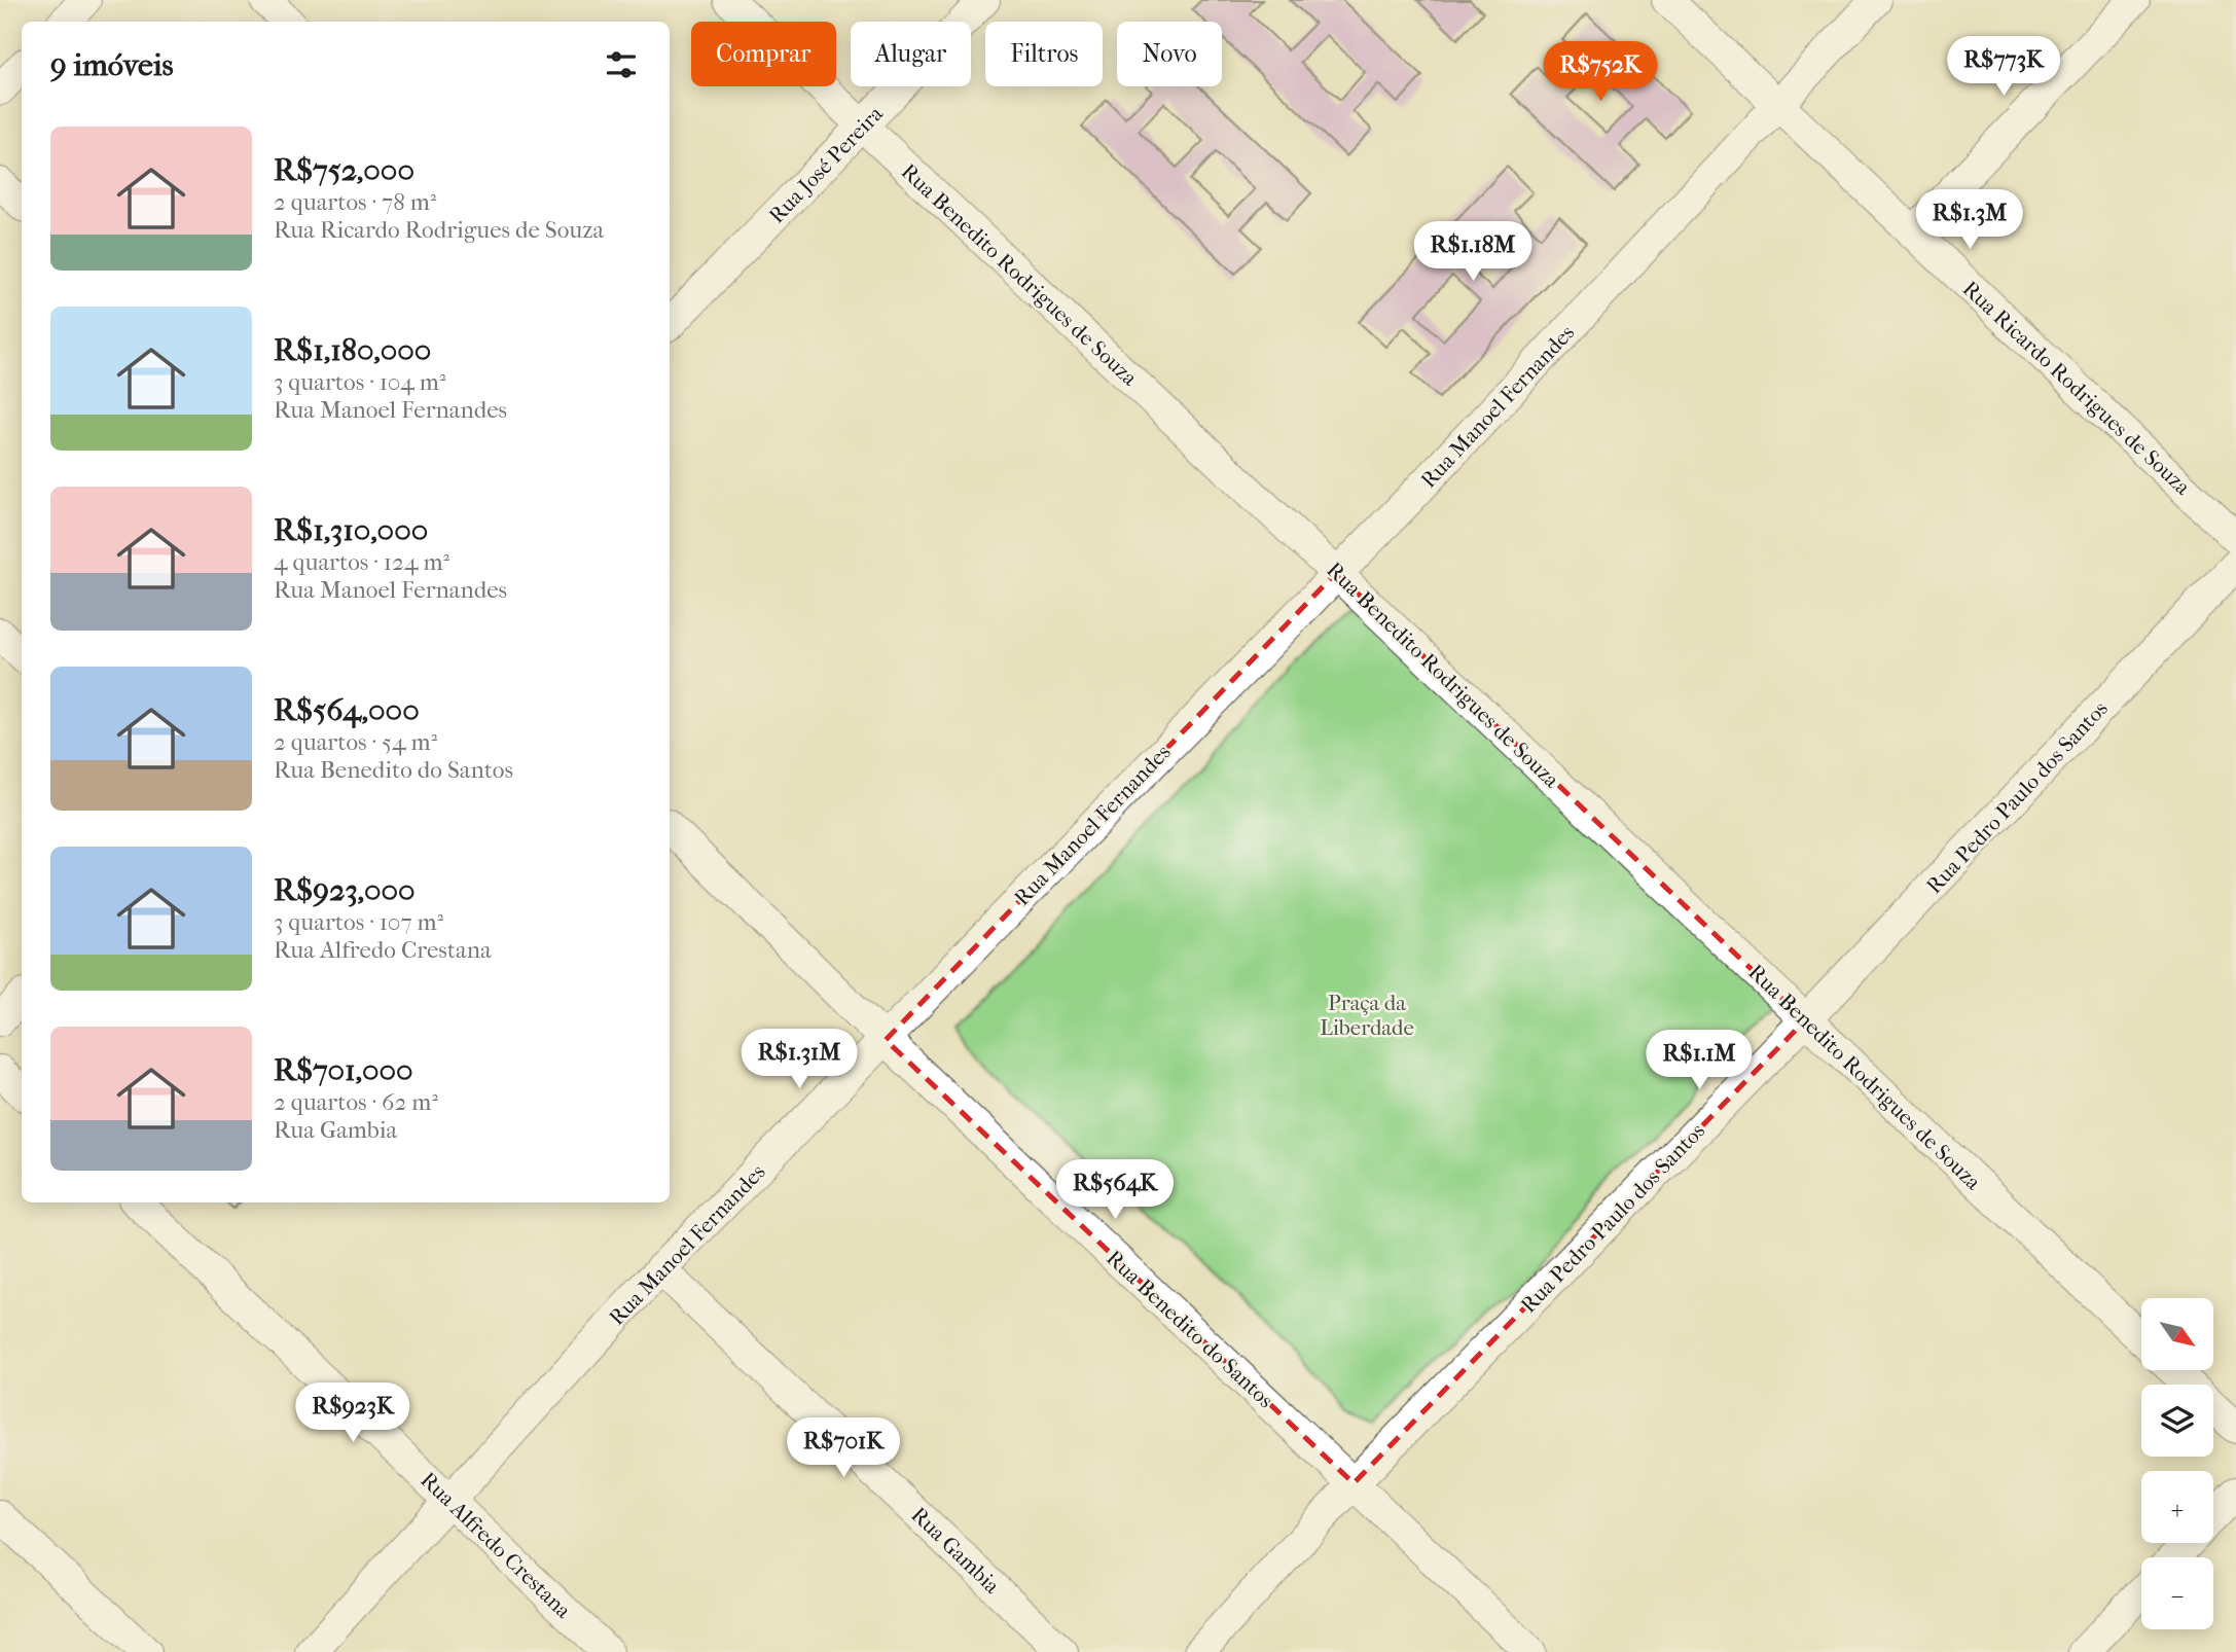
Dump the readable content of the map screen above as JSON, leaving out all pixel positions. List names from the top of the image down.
{
  "streets": {
    "street": [
      "Rua José Pereira",
      "Rua Benedito Rodrigues de Souza",
      "Rua Ricardo Rodrigues de Souza",
      "Rua Manoel Fernandes",
      "Rua Pedro Paulo dos Santos",
      "Rua Benedito do Santos",
      "Rua Alfredo Crestana",
      "Rua Gambia"
    ]
  },
  "crossings": [
    ["Rua José Pereira", "Rua Benedito Rodrigues de Souza"],
    ["Rua Benedito Rodrigues de Souza", "Rua Manoel Fernandes"],
    ["Rua Benedito Rodrigues de Souza", "Rua Pedro Paulo dos Santos"],
    ["Rua Ricardo Rodrigues de Souza", "Rua Manoel Fernandes"],
    ["Rua Manoel Fernandes", "Rua Benedito do Santos"],
    ["Rua Manoel Fernandes", "Rua Alfredo Crestana"],
    ["Rua Manoel Fernandes", "Rua Gambia"],
    ["Rua Pedro Paulo dos Santos", "Rua Benedito do Santos"]
  ],
  "parks": ["Praça da Liberdade"],
  "north": "bottom right",
  "page": {
    "chip": [
      "Comprar",
      "Alugar",
      "Filtros",
      "Novo"
    ],
    "heading": "9 imóveis",
    "price": [
      "R$773K",
      "R$752K",
      "R$1.3M",
      "R$1.18M",
      "R$1.31M",
      "R$1.1M",
      "R$564K",
      "R$923K",
      "R$701K"
    ],
    "list": [
      {
        "name": "R$752,000",
        "note": "2 quartos · 78 m² · Rua Ricardo Rodrigues de Souza"
      },
      {
        "name": "R$1,180,000",
        "note": "3 quartos · 104 m² · Rua Manoel Fernandes"
      },
      {
        "name": "R$1,310,000",
        "note": "4 quartos · 124 m² · Rua Manoel Fernandes"
      },
      {
        "name": "R$564,000",
        "note": "2 quartos · 54 m² · Rua Benedito do Santos"
      },
      {
        "name": "R$923,000",
        "note": "3 quartos · 107 m² · Rua Alfredo Crestana"
      },
      {
        "name": "R$701,000",
        "note": "2 quartos · 62 m² · Rua Gambia"
      }
    ],
    "map_buttons": ["+", "−"]
  }
}
